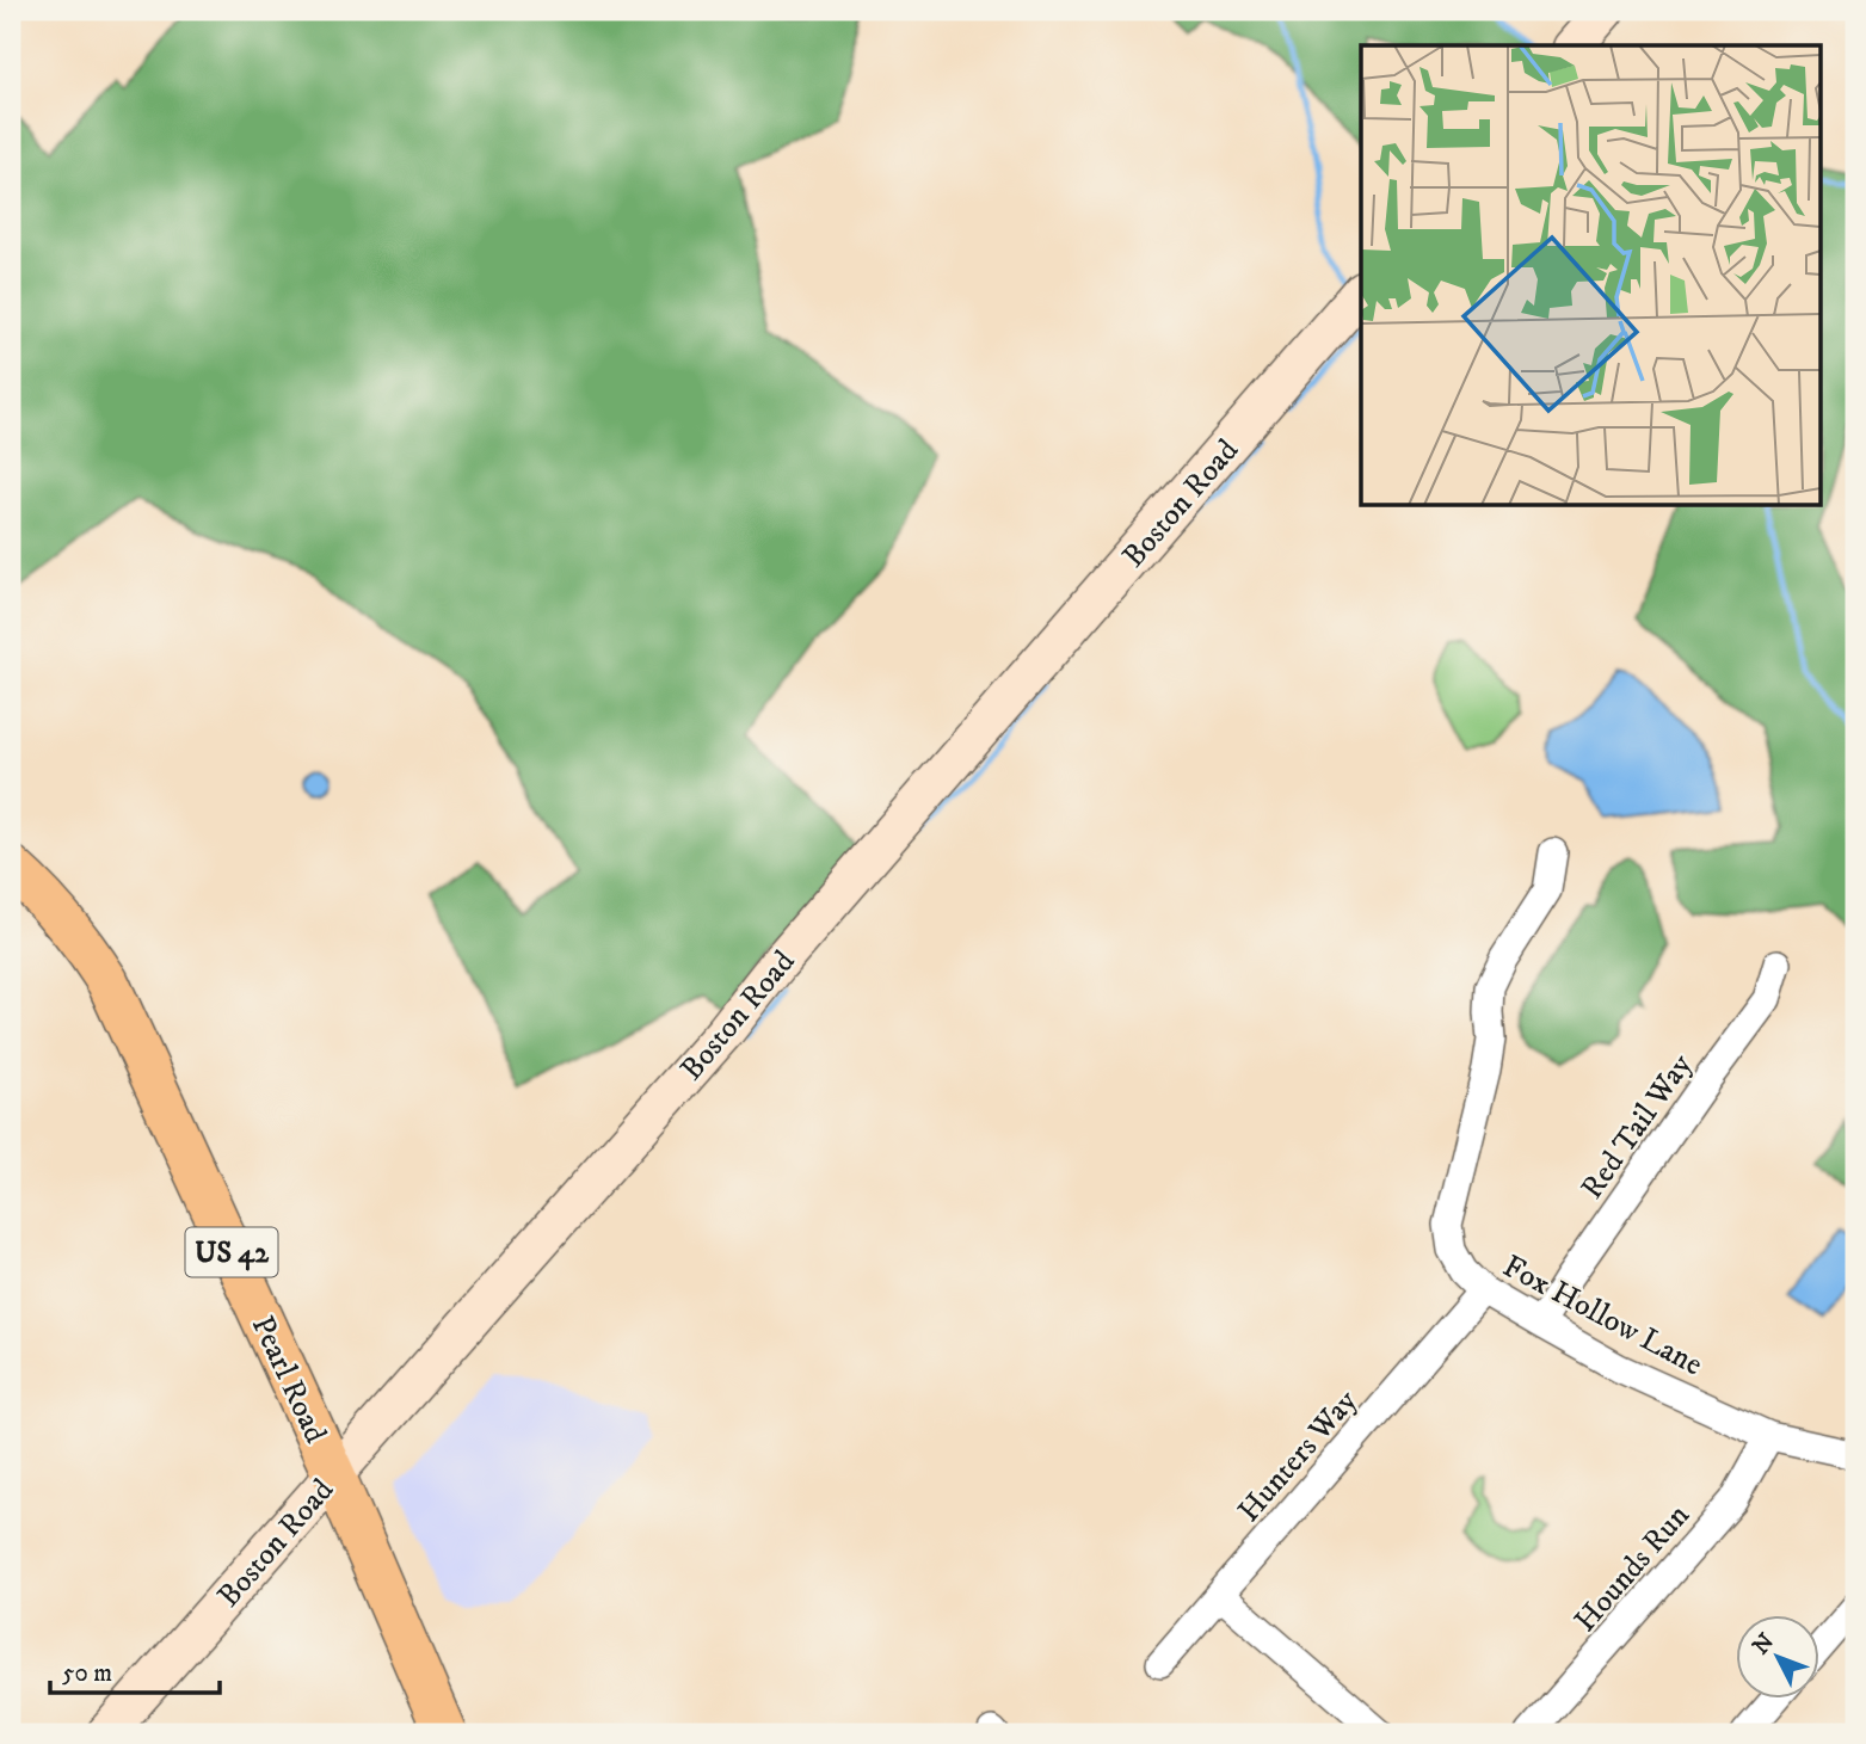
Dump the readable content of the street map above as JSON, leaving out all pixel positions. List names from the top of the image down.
{
  "streets": {
    "main road": ["US 42", "Pearl Road"],
    "street": [
      "Boston Road",
      "Red Tail Way",
      "Fox Hollow Lane",
      "Hunters Way",
      "Hounds Run"
    ]
  },
  "crossings": [
    ["Boston Road", "Pearl Road"],
    ["Red Tail Way", "Fox Hollow Lane"],
    ["Fox Hollow Lane", "Hunters Way"],
    ["Fox Hollow Lane", "Hounds Run"]
  ],
  "scale_bar": "50 m",
  "north": "top left"
}
